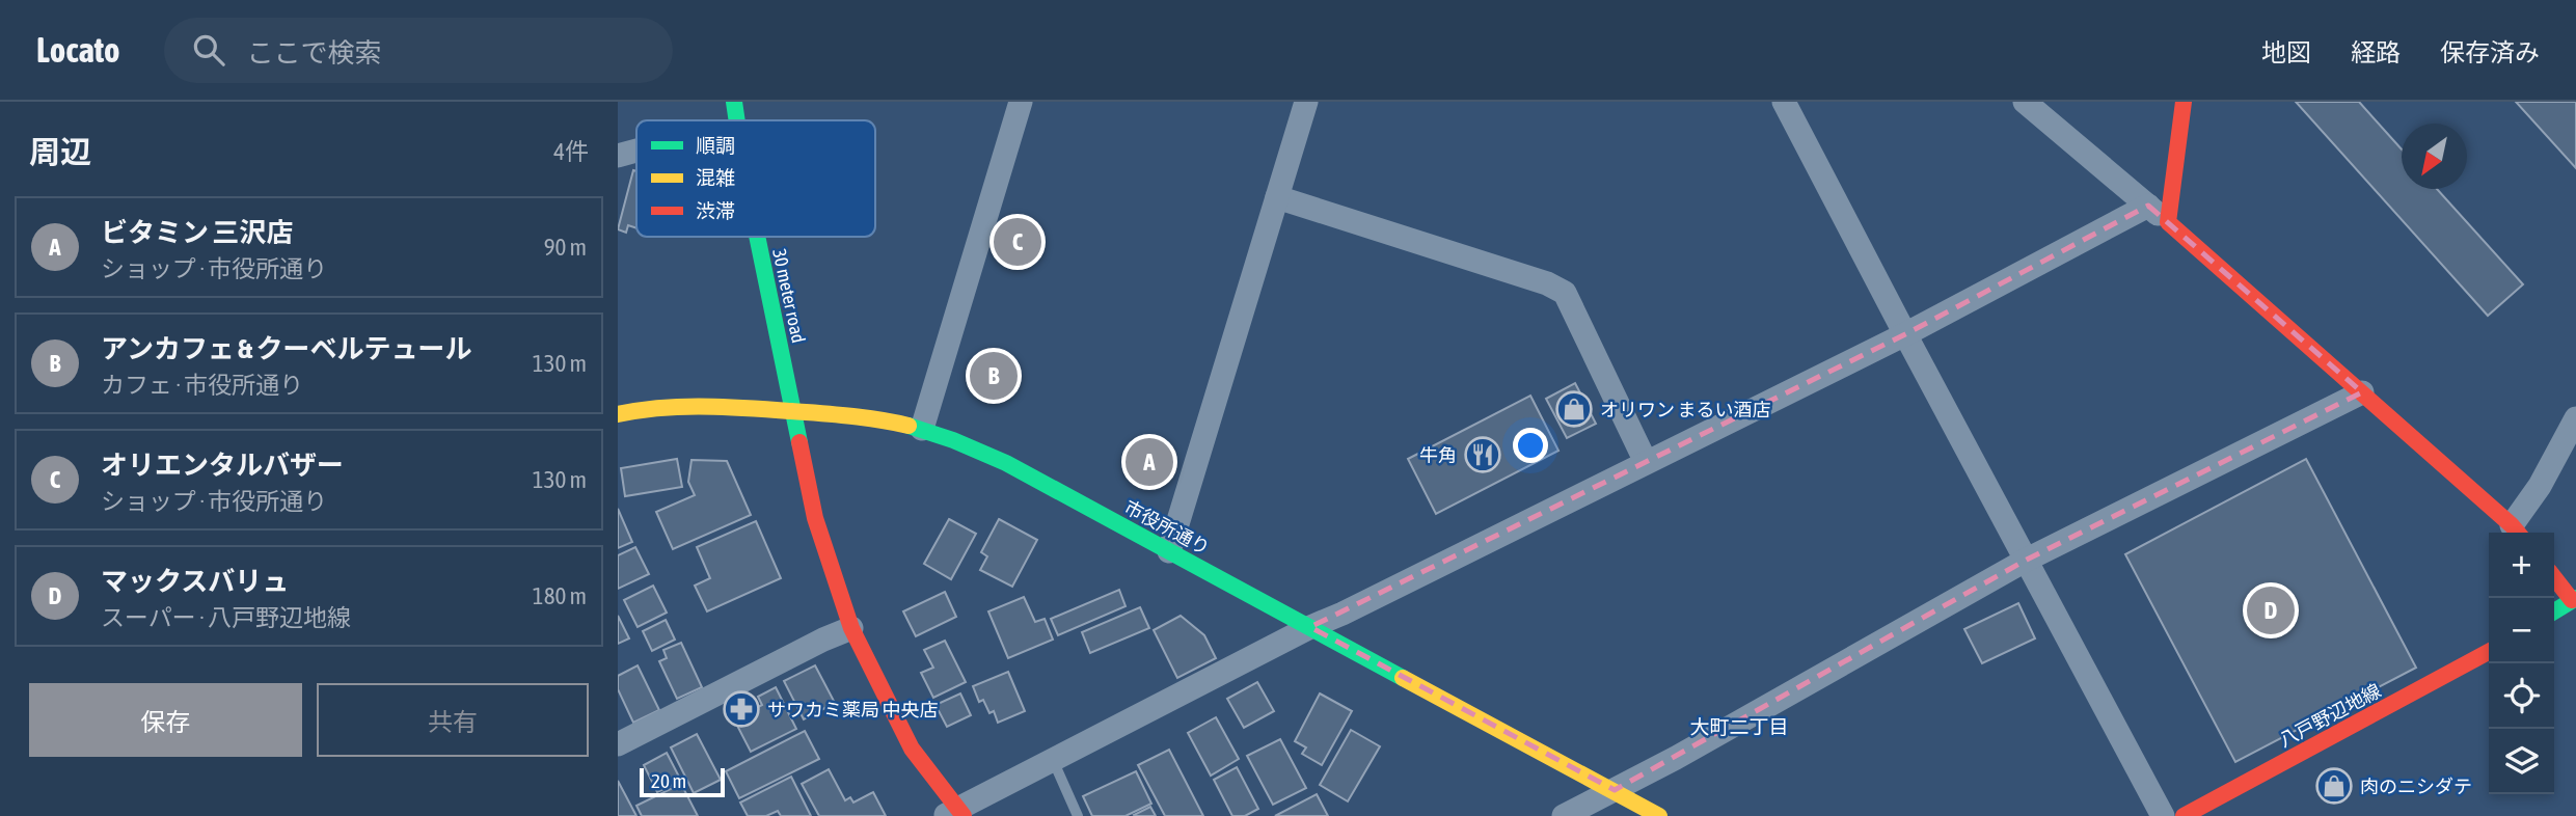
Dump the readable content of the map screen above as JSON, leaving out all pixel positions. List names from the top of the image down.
{
  "streets": {
    "street": ["30 meter road", "市役所通り", "八戸野辺地線"]
  },
  "crossings": [
    ["30 meter road", "市役所通り"]
  ],
  "districts": ["大町二丁目"],
  "places": {
    "shop": ["オリワン まるい酒店", "肉のニシダテ"],
    "restaurant": ["牛角"],
    "pharmacy": ["サワカミ薬局 中央店"]
  },
  "legend": ["順調", "混雑", "渋滞"],
  "scale_bar": "20 m",
  "north": "bottom left",
  "page": {
    "header": "Locato",
    "search": "ここで検索",
    "nav": ["地図", "経路", "保存済み"],
    "heading": ["周辺", "4件"],
    "list": [
      {
        "mark": "A",
        "name": "ビタミン 三沢店",
        "note": "ショップ · 市役所通り",
        "value": "90 m"
      },
      {
        "mark": "B",
        "name": "アンカフェ & クーベルテュール",
        "note": "カフェ · 市役所通り",
        "value": "130 m"
      },
      {
        "mark": "C",
        "name": "オリエンタルバザー",
        "note": "ショップ · 市役所通り",
        "value": "130 m"
      },
      {
        "mark": "D",
        "name": "マックスバリュ",
        "note": "スーパー · 八戸野辺地線",
        "value": "180 m"
      }
    ],
    "pins": [
      "C",
      "B",
      "A",
      "D"
    ],
    "map_buttons": ["+", "−"],
    "buttons": ["保存", "共有"],
    "scale": "20 m"
  }
}
